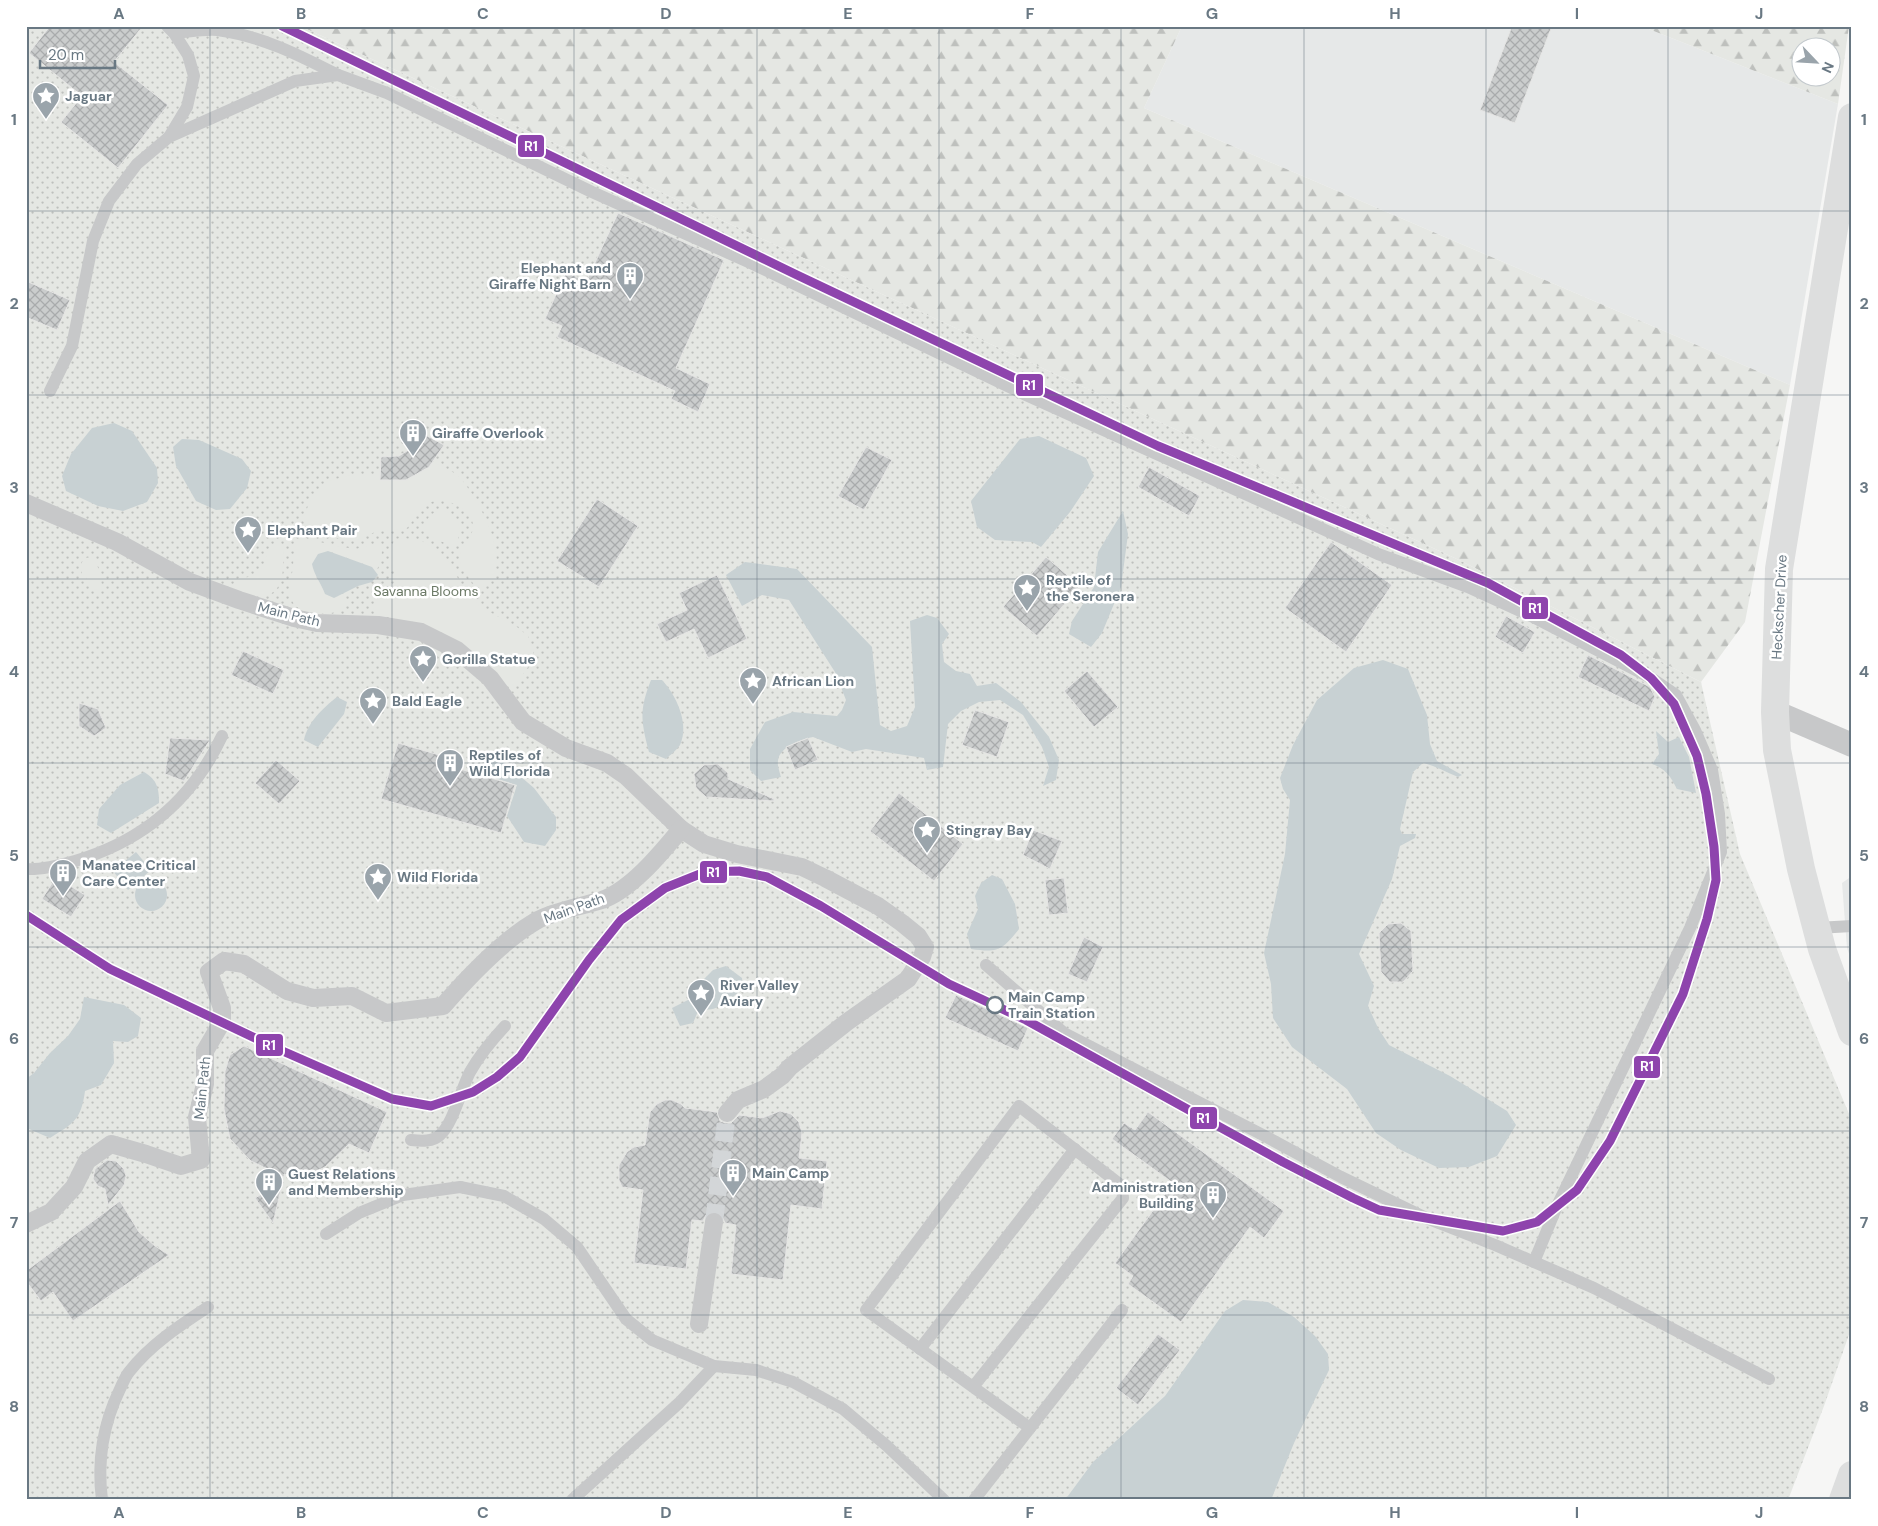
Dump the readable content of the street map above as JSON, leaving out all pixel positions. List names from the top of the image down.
{
  "streets": {
    "main road": ["Heckscher Drive"],
    "street": ["Main Path"]
  },
  "parks": ["Savanna Blooms"],
  "places": {
    "place": [
      "Jaguar",
      "Elephant Pair",
      "Reptile of the Seronera",
      "Gorilla Statue",
      "African Lion",
      "Bald Eagle",
      "Stingray Bay",
      "Wild Florida",
      "River Valley Aviary"
    ],
    "building": [
      "Elephant and Giraffe Night Barn",
      "Giraffe Overlook",
      "Reptiles of Wild Florida",
      "Manatee Critical Care Center",
      "Main Camp",
      "Guest Relations and Membership",
      "Administration Building"
    ],
    "other": ["Main Camp Train Station"]
  },
  "lines": ["transit line R1"],
  "scale_bar": "20 m",
  "north": "bottom right",
  "grid": {
    "columns": [
      "A",
      "B",
      "C",
      "D",
      "E",
      "F",
      "G",
      "H",
      "I",
      "J"
    ],
    "rows": [
      "1",
      "2",
      "3",
      "4",
      "5",
      "6",
      "7",
      "8"
    ]
  }
}
